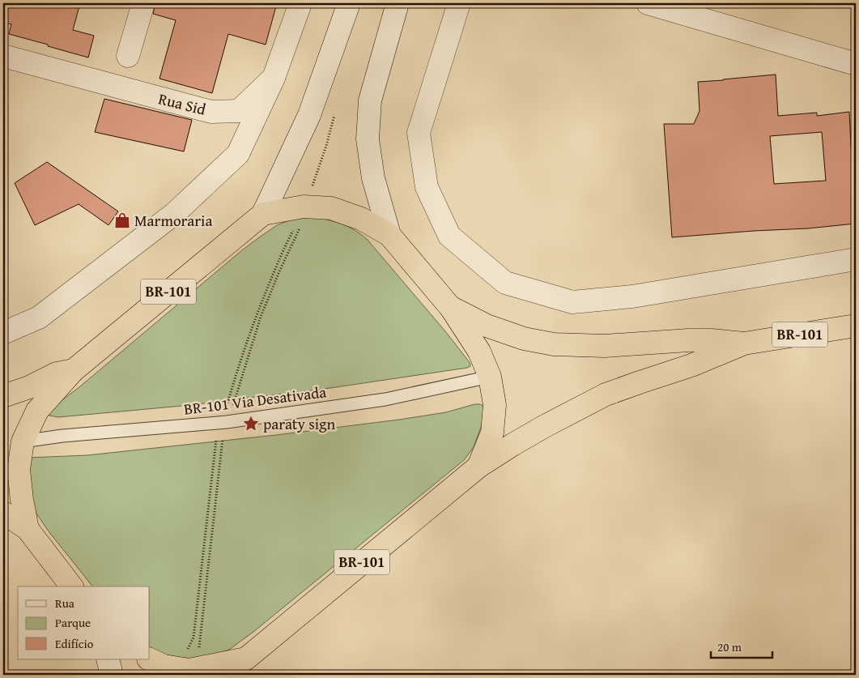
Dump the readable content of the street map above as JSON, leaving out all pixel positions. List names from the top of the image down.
{
  "streets": {
    "highway": ["BR-101"],
    "street": ["Rua Sid"],
    "lane": ["BR-101 Via Desativada"]
  },
  "places": {
    "shop": ["Marmoraria"],
    "place": ["paraty sign"]
  },
  "legend": ["Rua", "Parque", "Edifício"],
  "scale_bar": "20 m"
}
